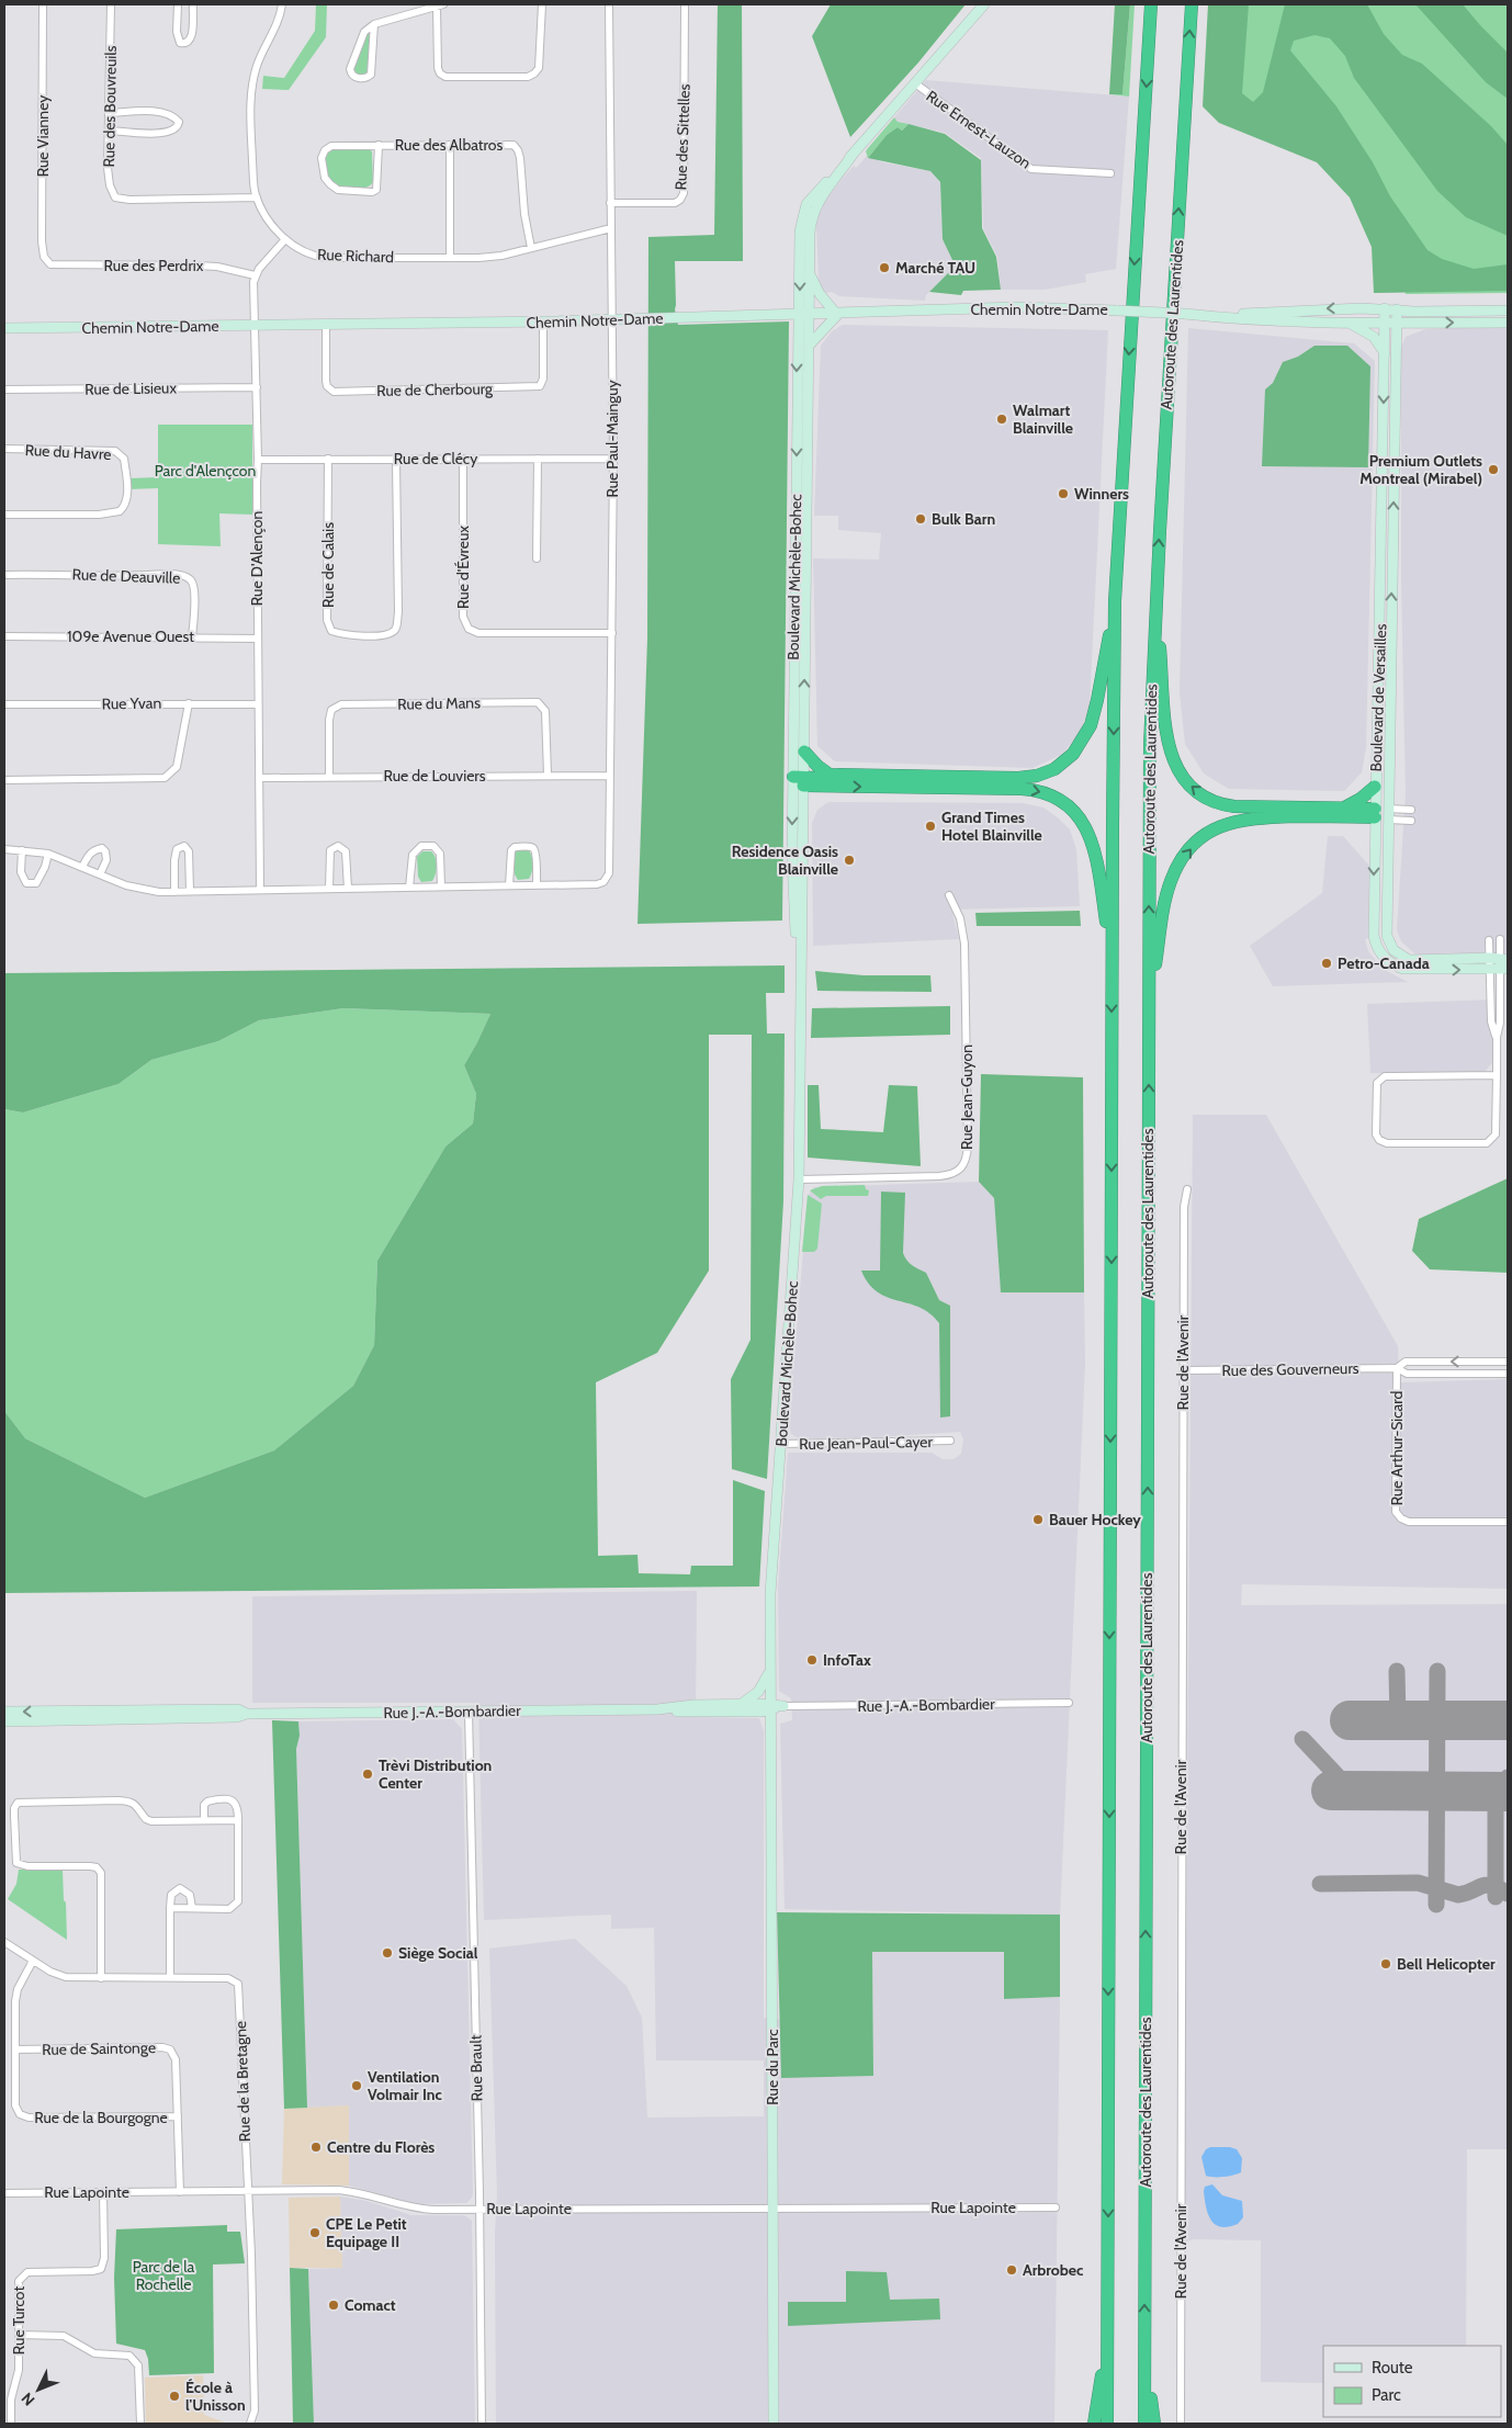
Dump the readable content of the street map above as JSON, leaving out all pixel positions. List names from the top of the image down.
{
  "streets": {
    "highway": ["Autoroute des Laurentides"],
    "street": [
      "Rue des Bouvreuils",
      "Rue Ernest-Lauzon",
      "Rue Vianney",
      "Rue des Sittelles",
      "Rue des Albatros",
      "Rue Richard",
      "Rue des Perdrix",
      "Chemin Notre-Dame",
      "Rue de Lisieux",
      "Rue de Cherbourg",
      "Rue Paul-Mainguy",
      "Rue du Havre",
      "Rue de Clécy",
      "Rue D'Alençon",
      "Rue de Calais",
      "Rue d'Évreux",
      "Rue de Deauville",
      "Boulevard Michèle-Bohec",
      "109e Avenue Ouest",
      "Boulevard de Versailles",
      "Rue Yvan",
      "Rue du Mans",
      "Rue de Louviers",
      "Rue Jean-Guyon",
      "Rue de l'Avenir",
      "Rue des Gouverneurs",
      "Rue Jean-Paul-Cayer",
      "Rue Arthur-Sicard",
      "Rue J.-A.-Bombardier",
      "Rue de Saintonge",
      "Rue du Parc",
      "Rue Brault",
      "Rue de la Bretagne",
      "Rue de la Bourgogne",
      "Rue Lapointe",
      "Rue Turcot"
    ]
  },
  "crossings": [
    ["Rue des Bouvreuils", "Rue Richard"],
    ["Rue Ernest-Lauzon", "Boulevard Michèle-Bohec"],
    ["Rue Vianney", "Rue des Perdrix"],
    ["Rue des Sittelles", "Rue Paul-Mainguy"],
    ["Rue des Albatros", "Rue Richard"],
    ["Rue Richard", "Rue Paul-Mainguy"],
    ["Rue des Perdrix", "Rue D'Alençon"],
    ["Chemin Notre-Dame", "Rue de Cherbourg"],
    ["Chemin Notre-Dame", "Rue Paul-Mainguy"],
    ["Chemin Notre-Dame", "Rue D'Alençon"],
    ["Chemin Notre-Dame", "Boulevard Michèle-Bohec"],
    ["Chemin Notre-Dame", "Boulevard de Versailles"],
    ["Rue de Lisieux", "Rue D'Alençon"],
    ["Rue Paul-Mainguy", "Rue de Clécy"],
    ["Rue Paul-Mainguy", "Rue d'Évreux"],
    ["Rue Paul-Mainguy", "Rue de Louviers"],
    ["Rue de Clécy", "Rue D'Alençon"],
    ["Rue de Clécy", "Rue de Calais"],
    ["Rue de Clécy", "Rue d'Évreux"],
    ["Rue D'Alençon", "109e Avenue Ouest"],
    ["Rue D'Alençon", "Rue Yvan"],
    ["Rue D'Alençon", "Rue de Louviers"],
    ["Rue de Deauville", "109e Avenue Ouest"],
    ["Boulevard Michèle-Bohec", "Rue Jean-Guyon"],
    ["Boulevard Michèle-Bohec", "Rue Jean-Paul-Cayer"],
    ["Boulevard Michèle-Bohec", "Rue J.-A.-Bombardier"],
    ["Boulevard Michèle-Bohec", "Rue du Parc"],
    ["Rue du Mans", "Rue de Louviers"],
    ["Rue de l'Avenir", "Rue des Gouverneurs"],
    ["Rue des Gouverneurs", "Rue Arthur-Sicard"],
    ["Rue J.-A.-Bombardier", "Rue du Parc"],
    ["Rue J.-A.-Bombardier", "Rue Brault"],
    ["Rue de Saintonge", "Rue de la Bourgogne"],
    ["Rue de Saintonge", "Rue Lapointe"],
    ["Rue du Parc", "Rue Lapointe"],
    ["Rue Brault", "Rue Lapointe"],
    ["Rue de la Bretagne", "Rue de la Bourgogne"],
    ["Rue de la Bretagne", "Rue Lapointe"],
    ["Rue Lapointe", "Rue Turcot"]
  ],
  "parks": ["Parc d'Alençcon", "Parc de la Rochelle"],
  "places": [
    "Marché TAU",
    "Walmart Blainville",
    "Premium Outlets Montreal (Mirabel)",
    "Winners",
    "Bulk Barn",
    "Grand Times Hotel Blainville",
    "Residence Oasis Blainville",
    "Petro-Canada",
    "Bauer Hockey",
    "InfoTax",
    "Trèvi Distribution Center",
    "Siège Social",
    "Bell Helicopter",
    "Ventilation Volmair Inc",
    "Centre du Florès",
    "CPE Le Petit Equipage II",
    "Arbrobec",
    "Comact",
    "École à l'Unisson"
  ],
  "legend": ["Route", "Parc"],
  "north": "bottom left"
}
